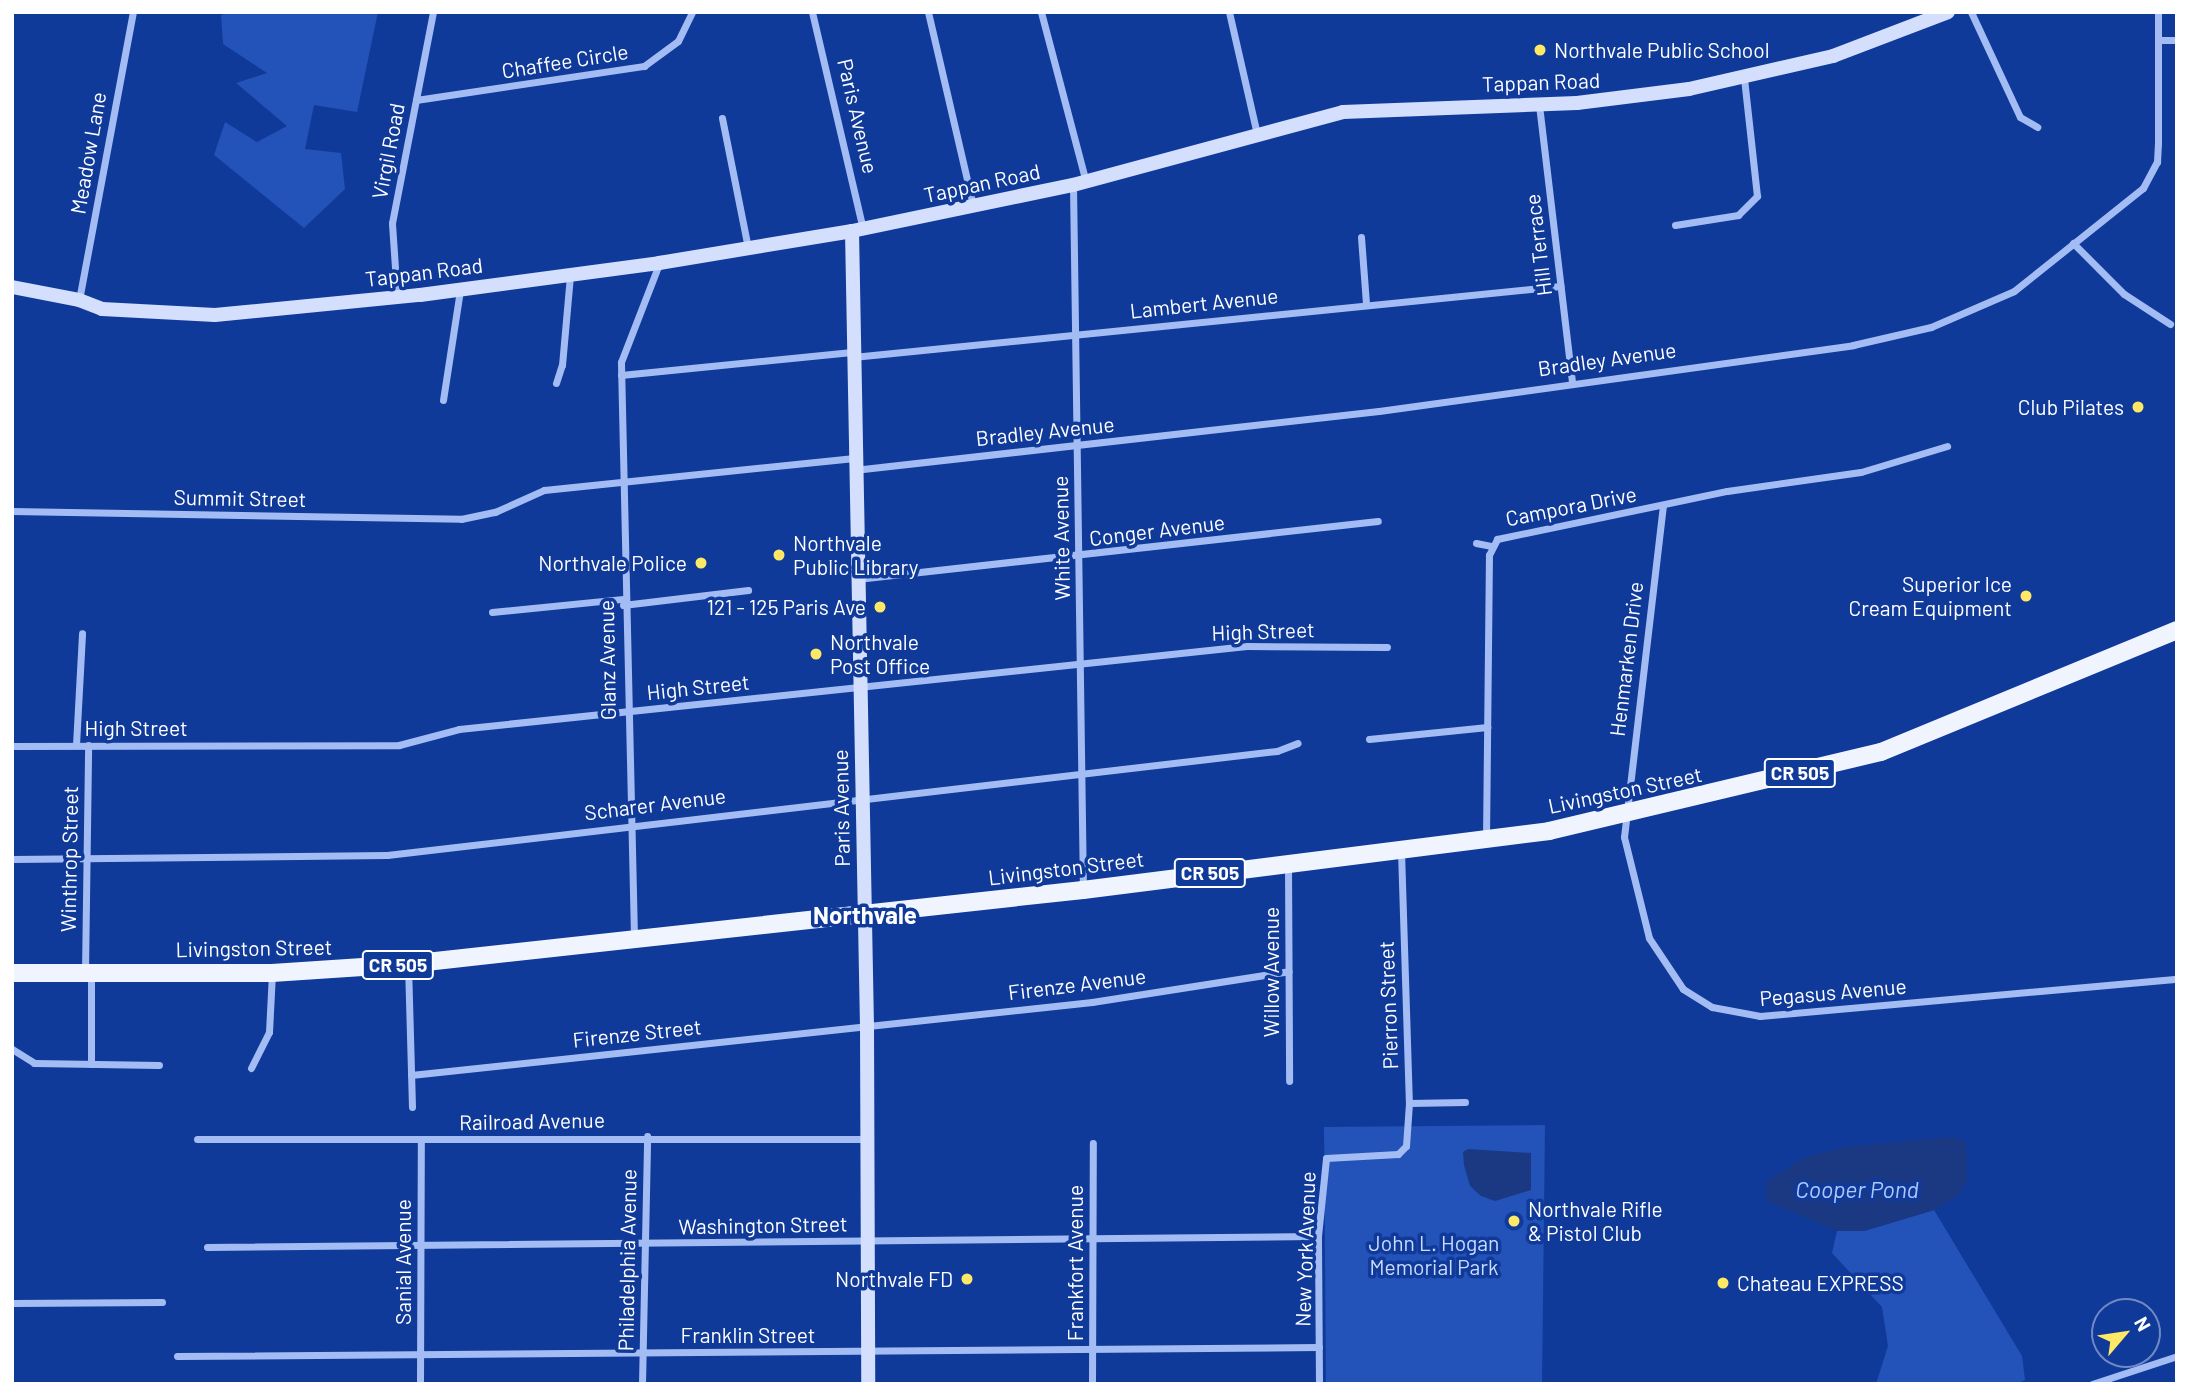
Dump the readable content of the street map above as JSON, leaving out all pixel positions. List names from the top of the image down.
{
  "streets": {
    "main road": ["CR 505", "Livingston Street"],
    "street": [
      "Chaffee Circle",
      "Tappan Road",
      "Paris Avenue",
      "Virgil Road",
      "Meadow Lane",
      "Hill Terrace",
      "Lambert Avenue",
      "Bradley Avenue",
      "Summit Street",
      "Campora Drive",
      "Conger Avenue",
      "White Avenue",
      "High Street",
      "Henmarken Drive",
      "Glanz Avenue",
      "Scharer Avenue",
      "Winthrop Street",
      "Willow Avenue",
      "Firenze Avenue",
      "Pegasus Avenue",
      "Pierron Street",
      "Firenze Street",
      "Railroad Avenue",
      "Washington Street",
      "New York Avenue",
      "Philadelphia Avenue",
      "Sanial Avenue",
      "Frankfort Avenue",
      "Franklin Street"
    ]
  },
  "crossings": [
    ["Chaffee Circle", "Virgil Road"],
    ["Tappan Road", "Paris Avenue"],
    ["Tappan Road", "Virgil Road"],
    ["Tappan Road", "Meadow Lane"],
    ["Tappan Road", "Hill Terrace"],
    ["Tappan Road", "White Avenue"],
    ["Tappan Road", "Glanz Avenue"],
    ["Paris Avenue", "Lambert Avenue"],
    ["Paris Avenue", "Bradley Avenue"],
    ["Paris Avenue", "Conger Avenue"],
    ["Paris Avenue", "High Street"],
    ["Paris Avenue", "Livingston Street"],
    ["Paris Avenue", "Scharer Avenue"],
    ["Paris Avenue", "Firenze Avenue"],
    ["Paris Avenue", "Firenze Street"],
    ["Paris Avenue", "Railroad Avenue"],
    ["Paris Avenue", "Washington Street"],
    ["Paris Avenue", "Franklin Street"],
    ["Hill Terrace", "Lambert Avenue"],
    ["Hill Terrace", "Bradley Avenue"],
    ["Lambert Avenue", "White Avenue"],
    ["Lambert Avenue", "Glanz Avenue"],
    ["Bradley Avenue", "Summit Street"],
    ["Bradley Avenue", "White Avenue"],
    ["Bradley Avenue", "Glanz Avenue"],
    ["Campora Drive", "Henmarken Drive"],
    ["Campora Drive", "Livingston Street"],
    ["Conger Avenue", "White Avenue"],
    ["White Avenue", "High Street"],
    ["White Avenue", "Livingston Street"],
    ["White Avenue", "Scharer Avenue"],
    ["High Street", "Glanz Avenue"],
    ["High Street", "Winthrop Street"],
    ["Henmarken Drive", "Livingston Street"],
    ["Henmarken Drive", "Pegasus Avenue"],
    ["Glanz Avenue", "Livingston Street"],
    ["Glanz Avenue", "Scharer Avenue"],
    ["Livingston Street", "Winthrop Street"],
    ["Livingston Street", "Willow Avenue"],
    ["Livingston Street", "Pegasus Avenue"],
    ["Livingston Street", "Pierron Street"],
    ["Scharer Avenue", "Winthrop Street"],
    ["Willow Avenue", "Firenze Avenue"],
    ["Firenze Avenue", "Firenze Street"],
    ["Pierron Street", "New York Avenue"],
    ["Railroad Avenue", "Philadelphia Avenue"],
    ["Railroad Avenue", "Sanial Avenue"],
    ["Washington Street", "New York Avenue"],
    ["Washington Street", "Philadelphia Avenue"],
    ["Washington Street", "Sanial Avenue"],
    ["Washington Street", "Frankfort Avenue"],
    ["New York Avenue", "Franklin Street"],
    ["Philadelphia Avenue", "Franklin Street"],
    ["Sanial Avenue", "Franklin Street"],
    ["Frankfort Avenue", "Franklin Street"]
  ],
  "districts": ["Northvale"],
  "water": ["Cooper Pond"],
  "parks": ["John L. Hogan Memorial Park"],
  "places": [
    "Northvale Public School",
    "Club Pilates",
    "Northvale Public Library",
    "Northvale Police",
    "Superior Ice Cream Equipment",
    "121 - 125 Paris Ave",
    "Northvale Post Office",
    "Northvale Rifle & Pistol Club",
    "Northvale FD",
    "Chateau EXPRESS"
  ],
  "north": "top right"
}
